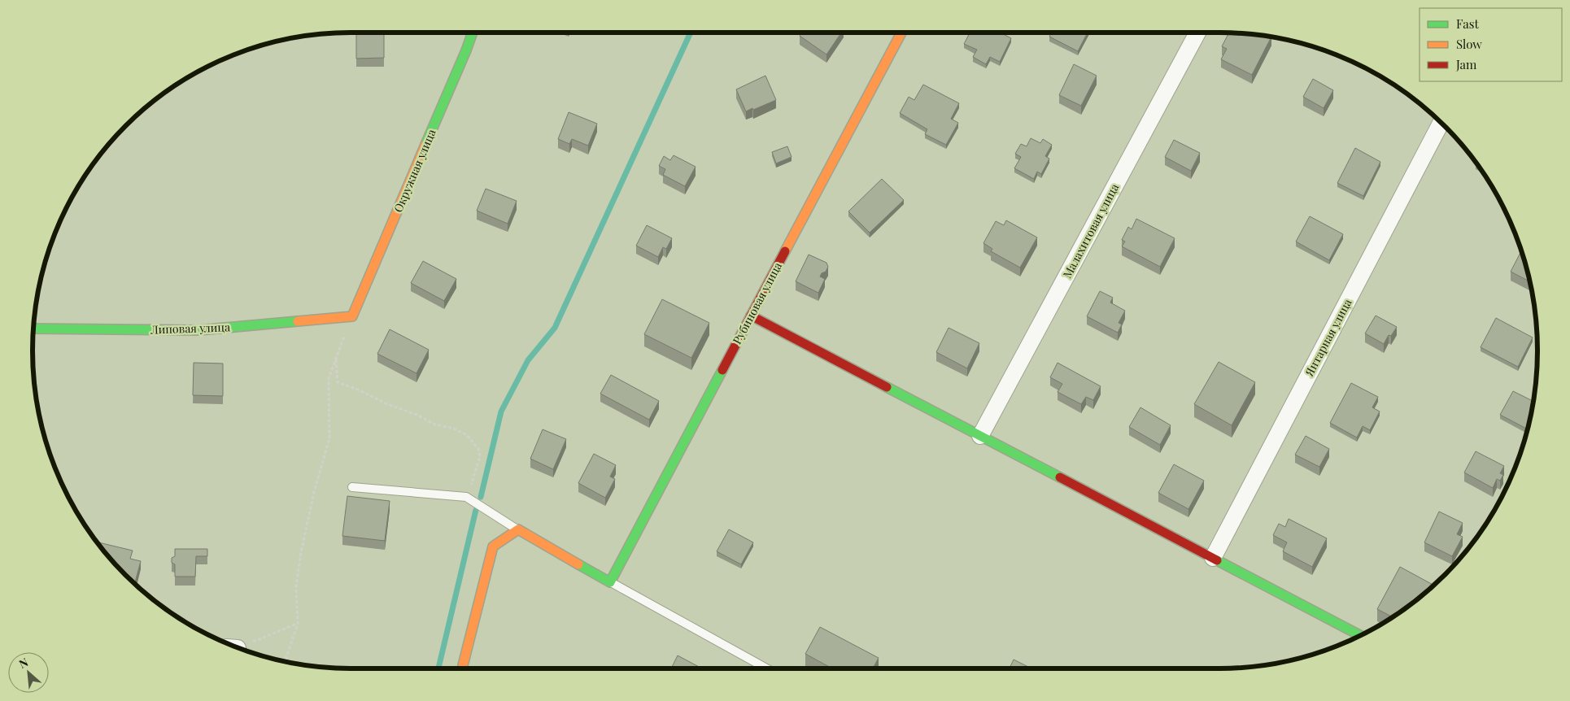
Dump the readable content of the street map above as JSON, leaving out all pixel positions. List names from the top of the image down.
{
  "streets": {
    "street": [
      "Окружная улица",
      "Малахитовая улица",
      "Рубиновая улица",
      "Липовая улица",
      "Янтарная улица"
    ]
  },
  "crossings": [
    ["Окружная улица", "Липовая улица"]
  ],
  "legend": ["Fast", "Slow", "Jam"],
  "north": "top left"
}
